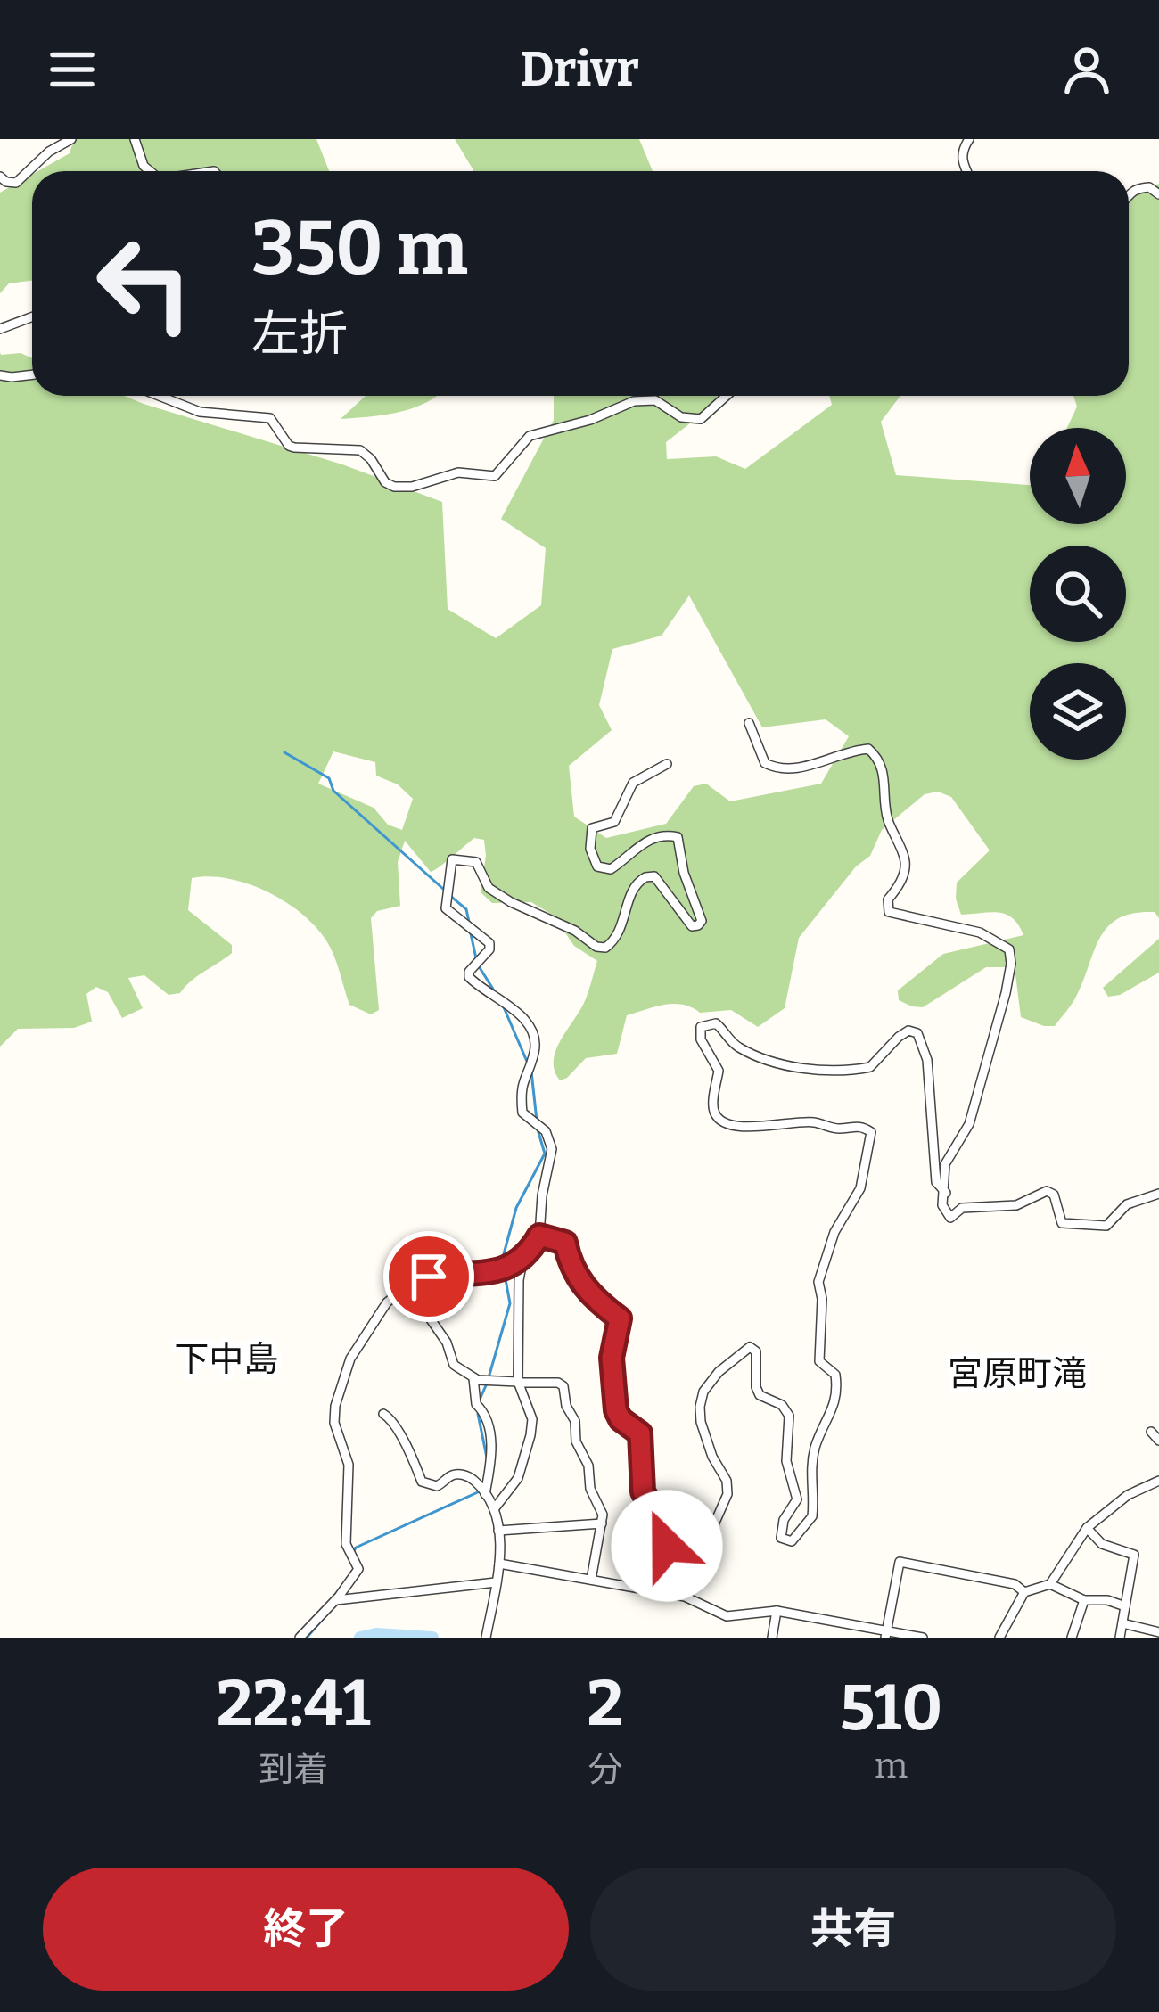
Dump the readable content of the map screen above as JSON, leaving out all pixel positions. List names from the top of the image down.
{
  "districts": ["下中島", "宮原町滝"],
  "north": "top",
  "page": {
    "header": "Drivr",
    "turn": ["350 m", "左折"],
    "eta": [
      "22:41",
      "到着",
      "2",
      "分",
      "510",
      "m"
    ],
    "buttons": ["終了", "共有"]
  }
}
